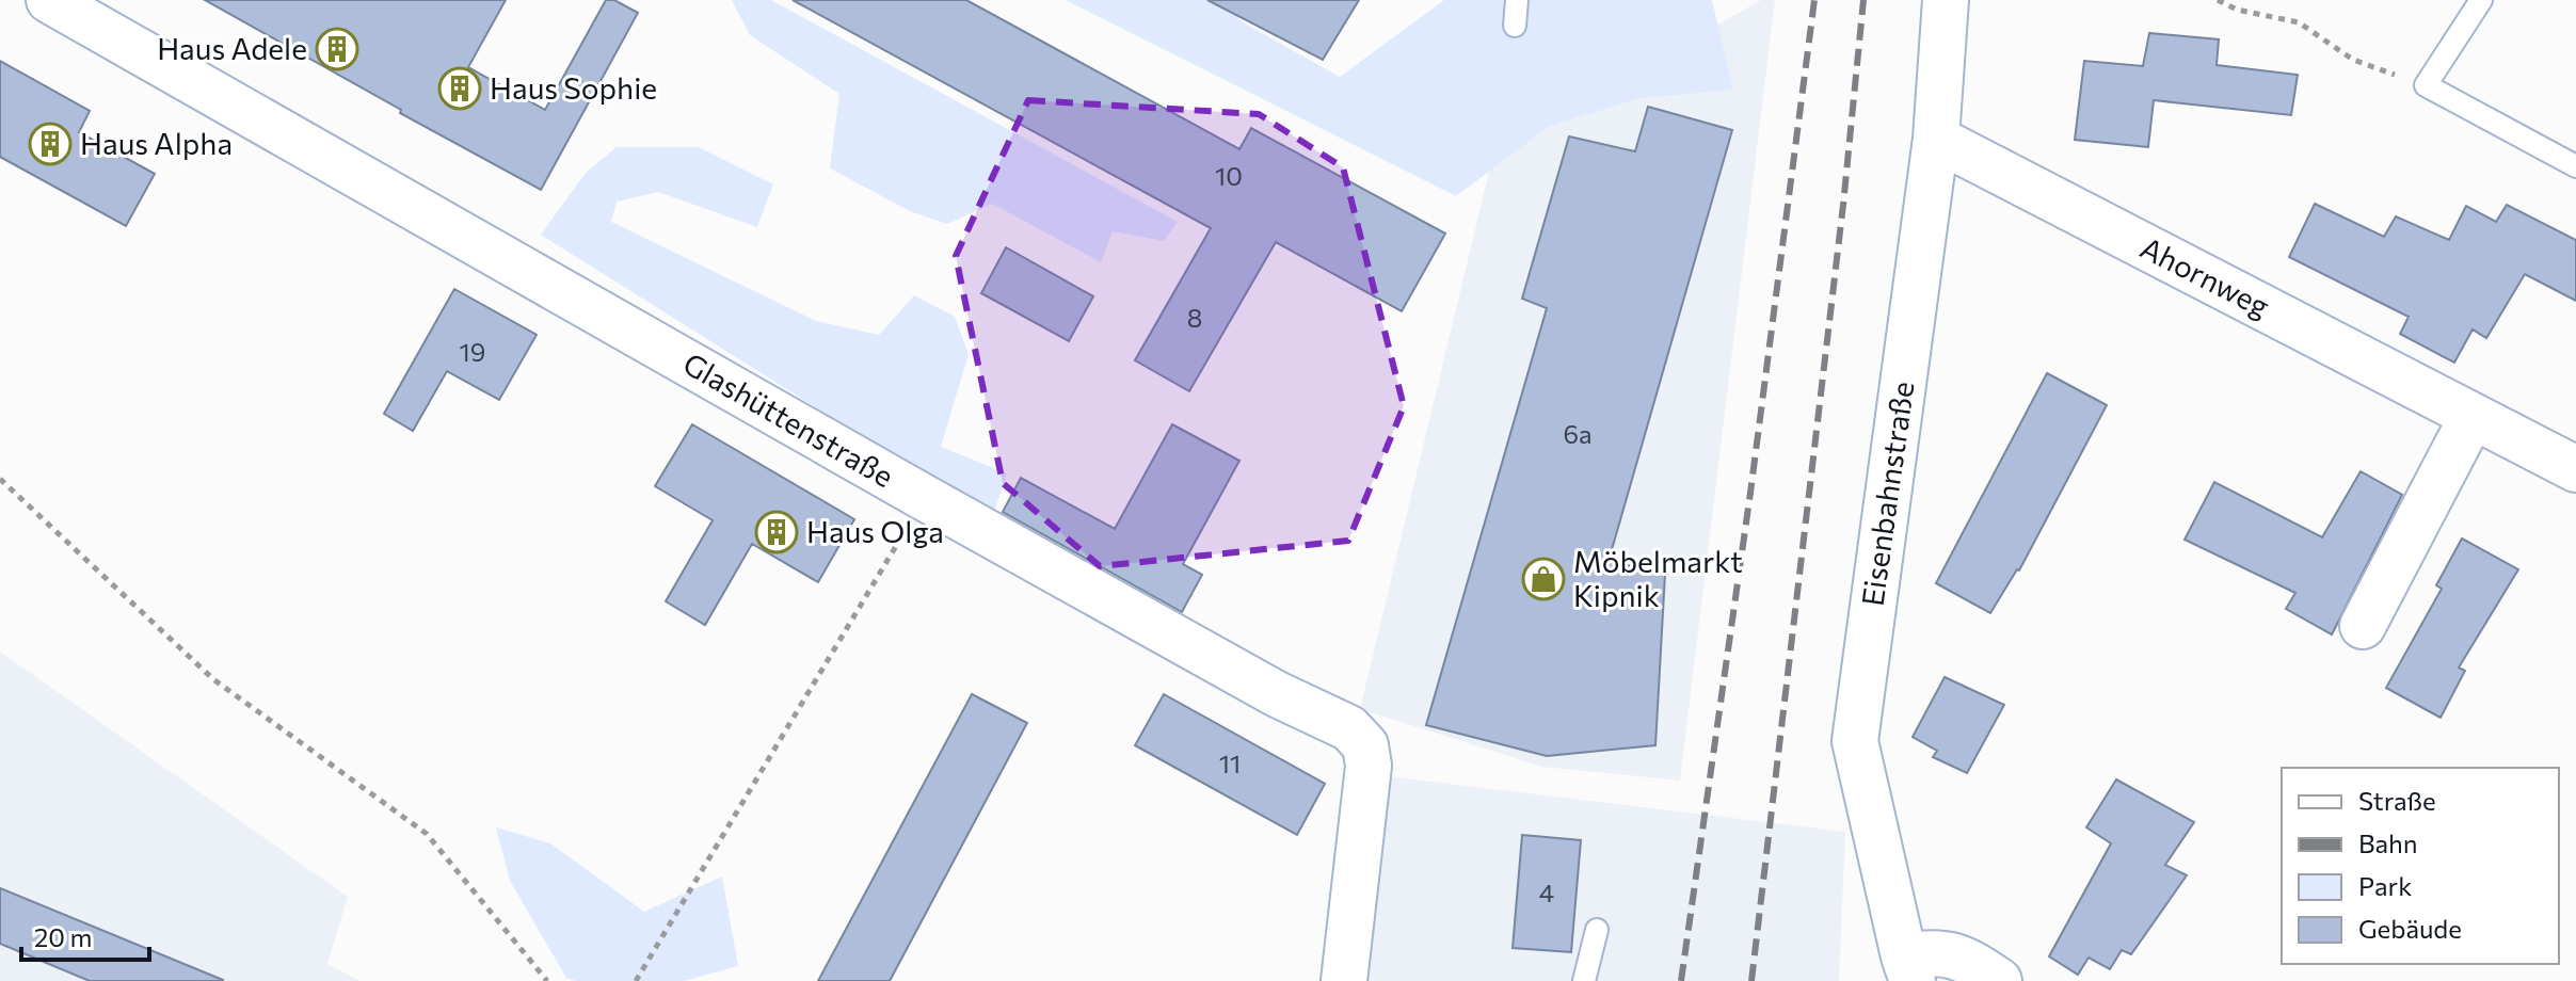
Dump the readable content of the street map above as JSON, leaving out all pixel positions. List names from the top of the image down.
{
  "streets": {
    "street": ["Ahornweg", "Glashüttenstraße", "Eisenbahnstraße"]
  },
  "crossings": [
    ["Ahornweg", "Eisenbahnstraße"]
  ],
  "places": {
    "building": [
      "Haus Adele",
      "Haus Sophie",
      "Haus Alpha",
      "Haus Olga"
    ],
    "shop": ["Möbelmarkt Kipnik"]
  },
  "house_numbers": [
    "10",
    "8",
    "19",
    "6a",
    "11",
    "4"
  ],
  "legend": [
    "Straße",
    "Bahn",
    "Park",
    "Gebäude"
  ],
  "scale_bar": "20 m"
}
